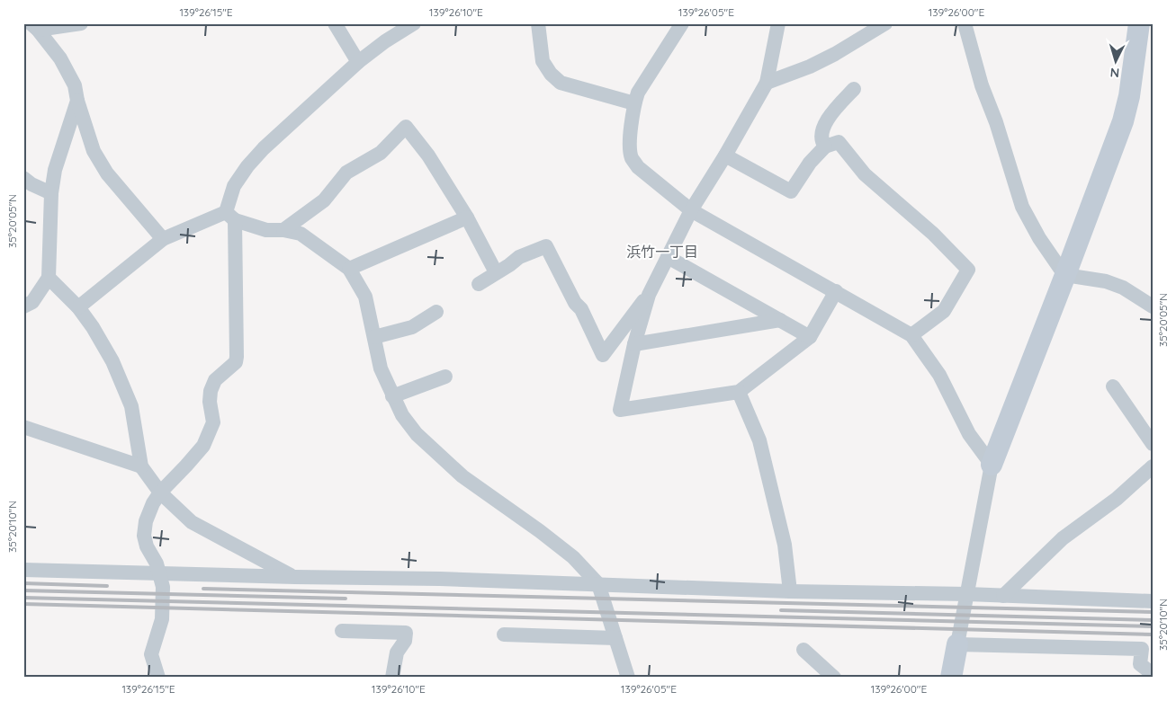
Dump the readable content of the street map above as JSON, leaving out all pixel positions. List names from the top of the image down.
{
  "districts": ["浜竹一丁目"],
  "north": "bottom",
  "coordinates": [
    "139°26'15\"E",
    "139°26'10\"E",
    "139°26'05\"E",
    "139°26'00\"E",
    "35°20'05\"N",
    "35°20'10\"N"
  ]
}
